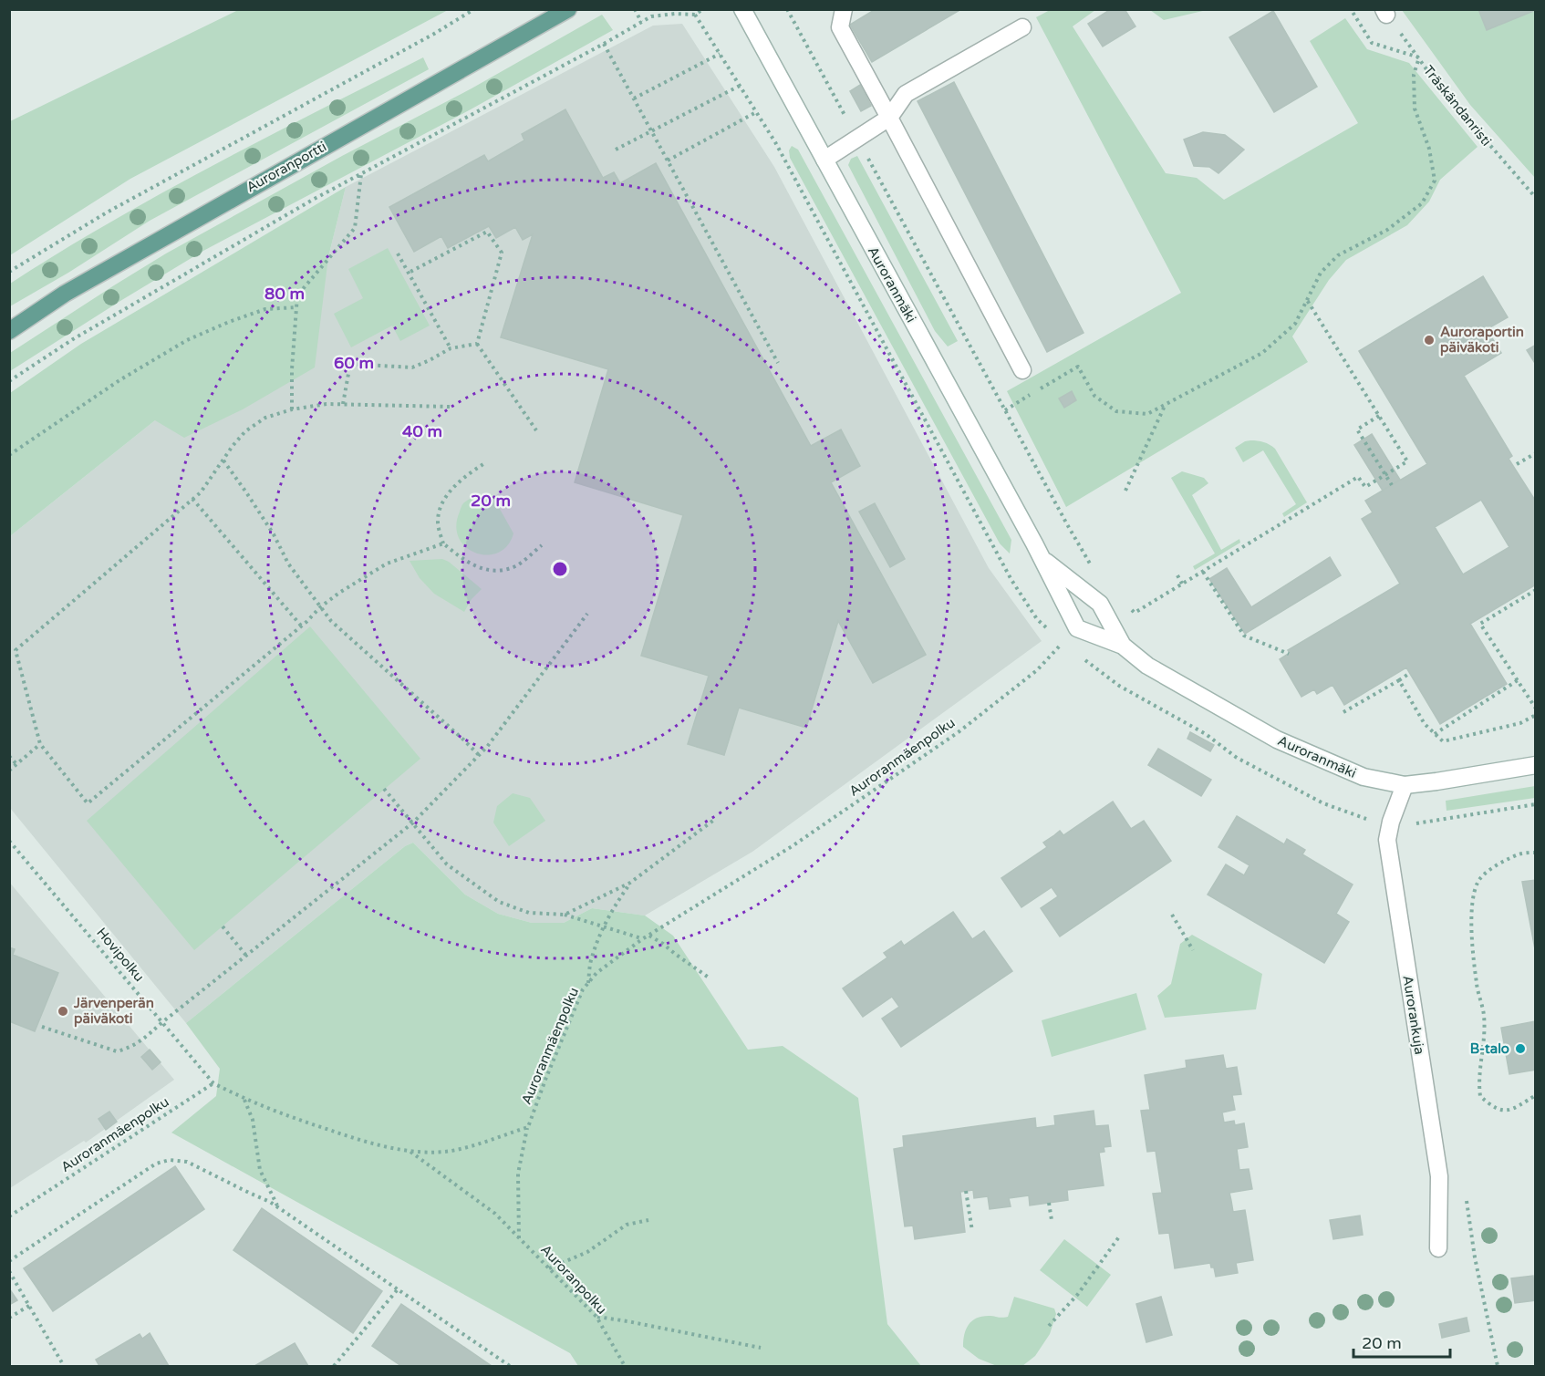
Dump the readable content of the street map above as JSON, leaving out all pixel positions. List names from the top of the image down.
{
  "streets": {
    "main road": ["Auroranportti", "Auroranmäki", "Aurorankuja"],
    "path": [
      "Träskändanristi",
      "Auroranmäenpolku",
      "Hovipolku",
      "Auroranpolku"
    ]
  },
  "crossings": [
    ["Auroranmäki", "Aurorankuja"],
    ["Auroranmäenpolku", "Hovipolku"]
  ],
  "places": ["Auroraportin päiväkoti", "Järvenperän päiväkoti", "B-talo"],
  "scale_bar": "20 m",
  "rings": [
    "80 m",
    "60 m",
    "40 m",
    "20 m"
  ]
}
